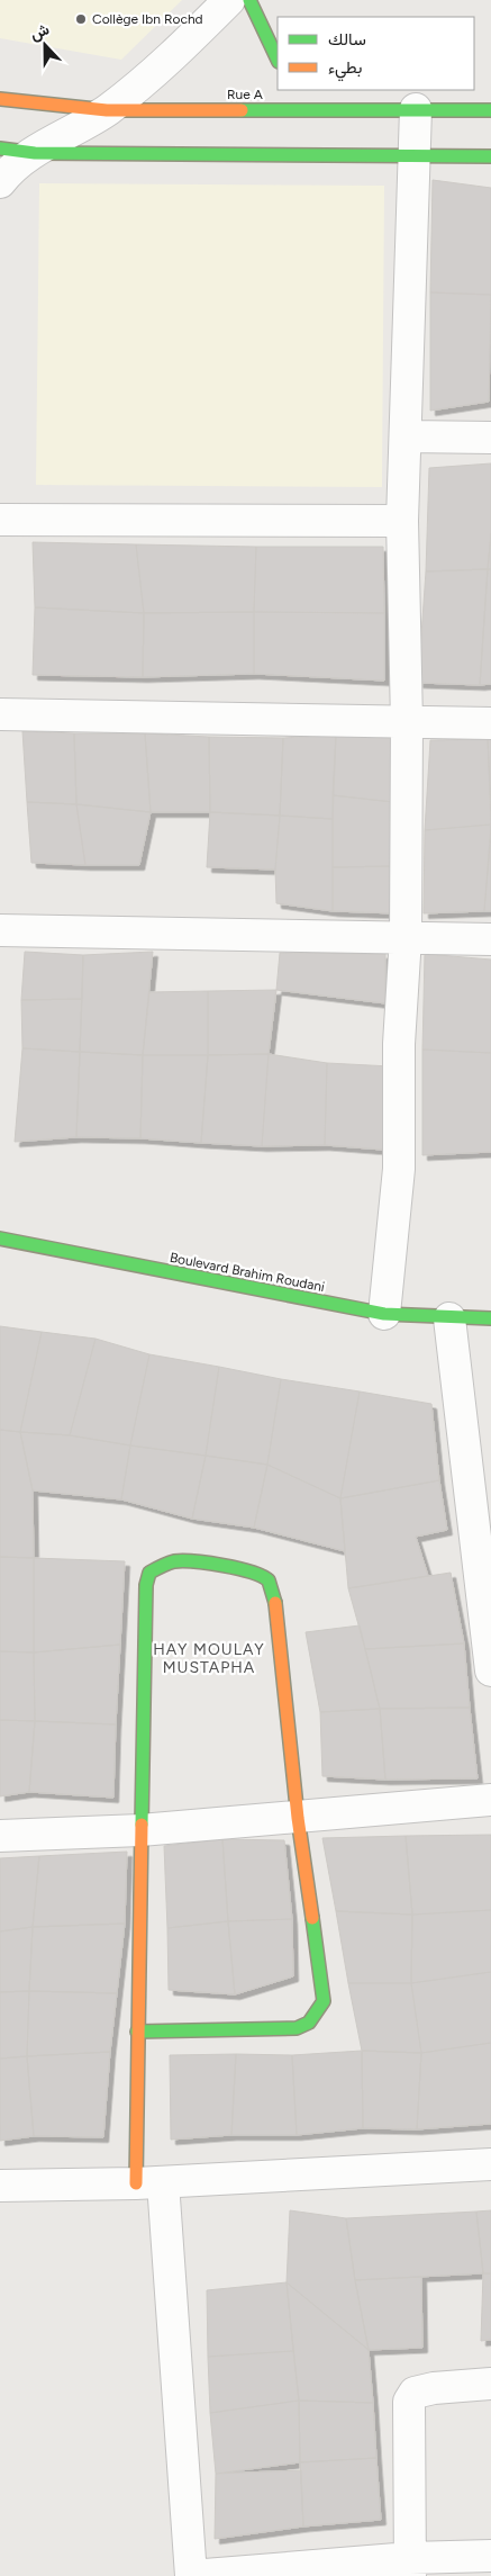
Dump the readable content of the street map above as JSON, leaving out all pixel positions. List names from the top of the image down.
{
  "streets": {
    "street": ["Rue A", "Boulevard Brahim Roudani"]
  },
  "districts": ["HAY MOULAY MUSTAPHA"],
  "places": ["Collège Ibn Rochd"],
  "legend": ["سالك", "بطيء"],
  "north": "top"
}
